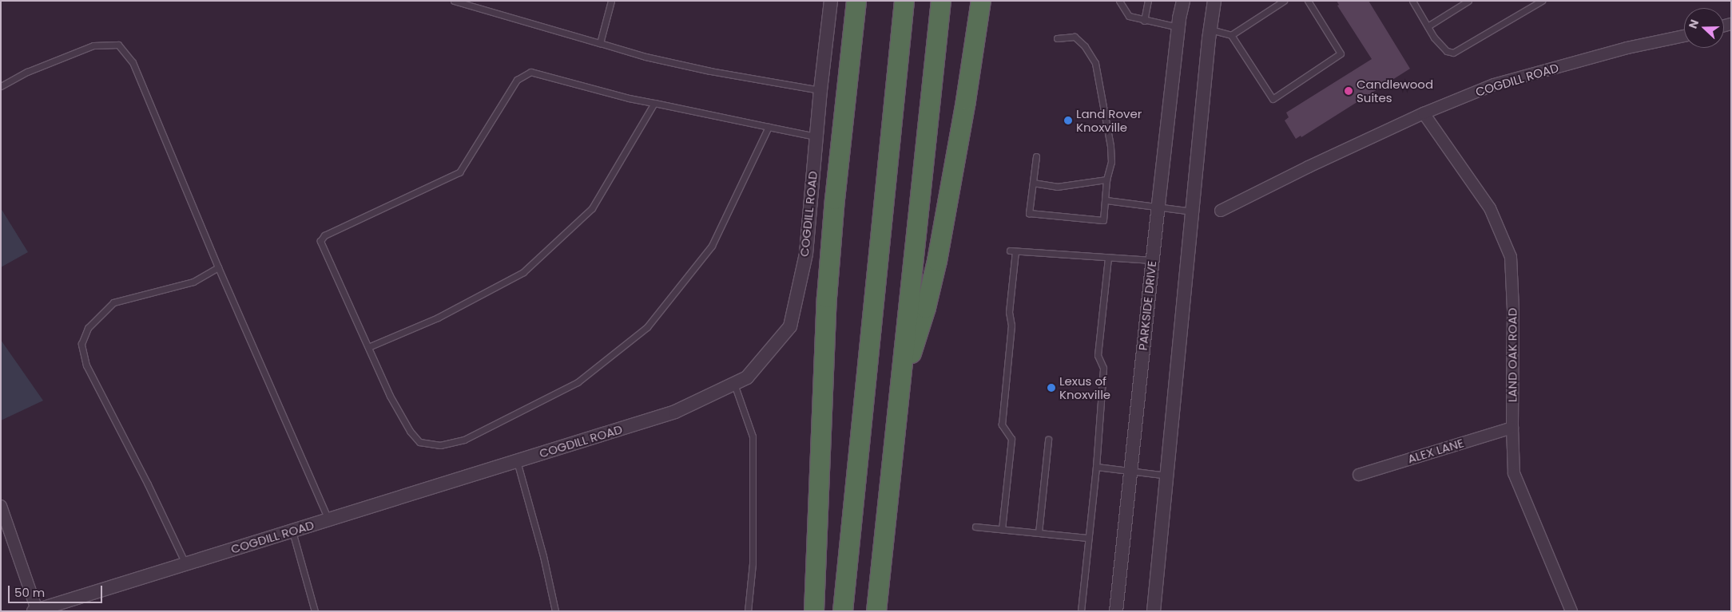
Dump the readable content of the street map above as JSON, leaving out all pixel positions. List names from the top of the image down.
{
  "streets": {
    "street": [
      "COGDILL ROAD",
      "PARKSIDE DRIVE",
      "LAND OAK ROAD",
      "ALEX LANE"
    ]
  },
  "crossings": [
    ["COGDILL ROAD", "LAND OAK ROAD"],
    ["LAND OAK ROAD", "ALEX LANE"]
  ],
  "places": ["Candlewood Suites", "Land Rover Knoxville", "Lexus of Knoxville"],
  "scale_bar": "50 m",
  "north": "left"
}
